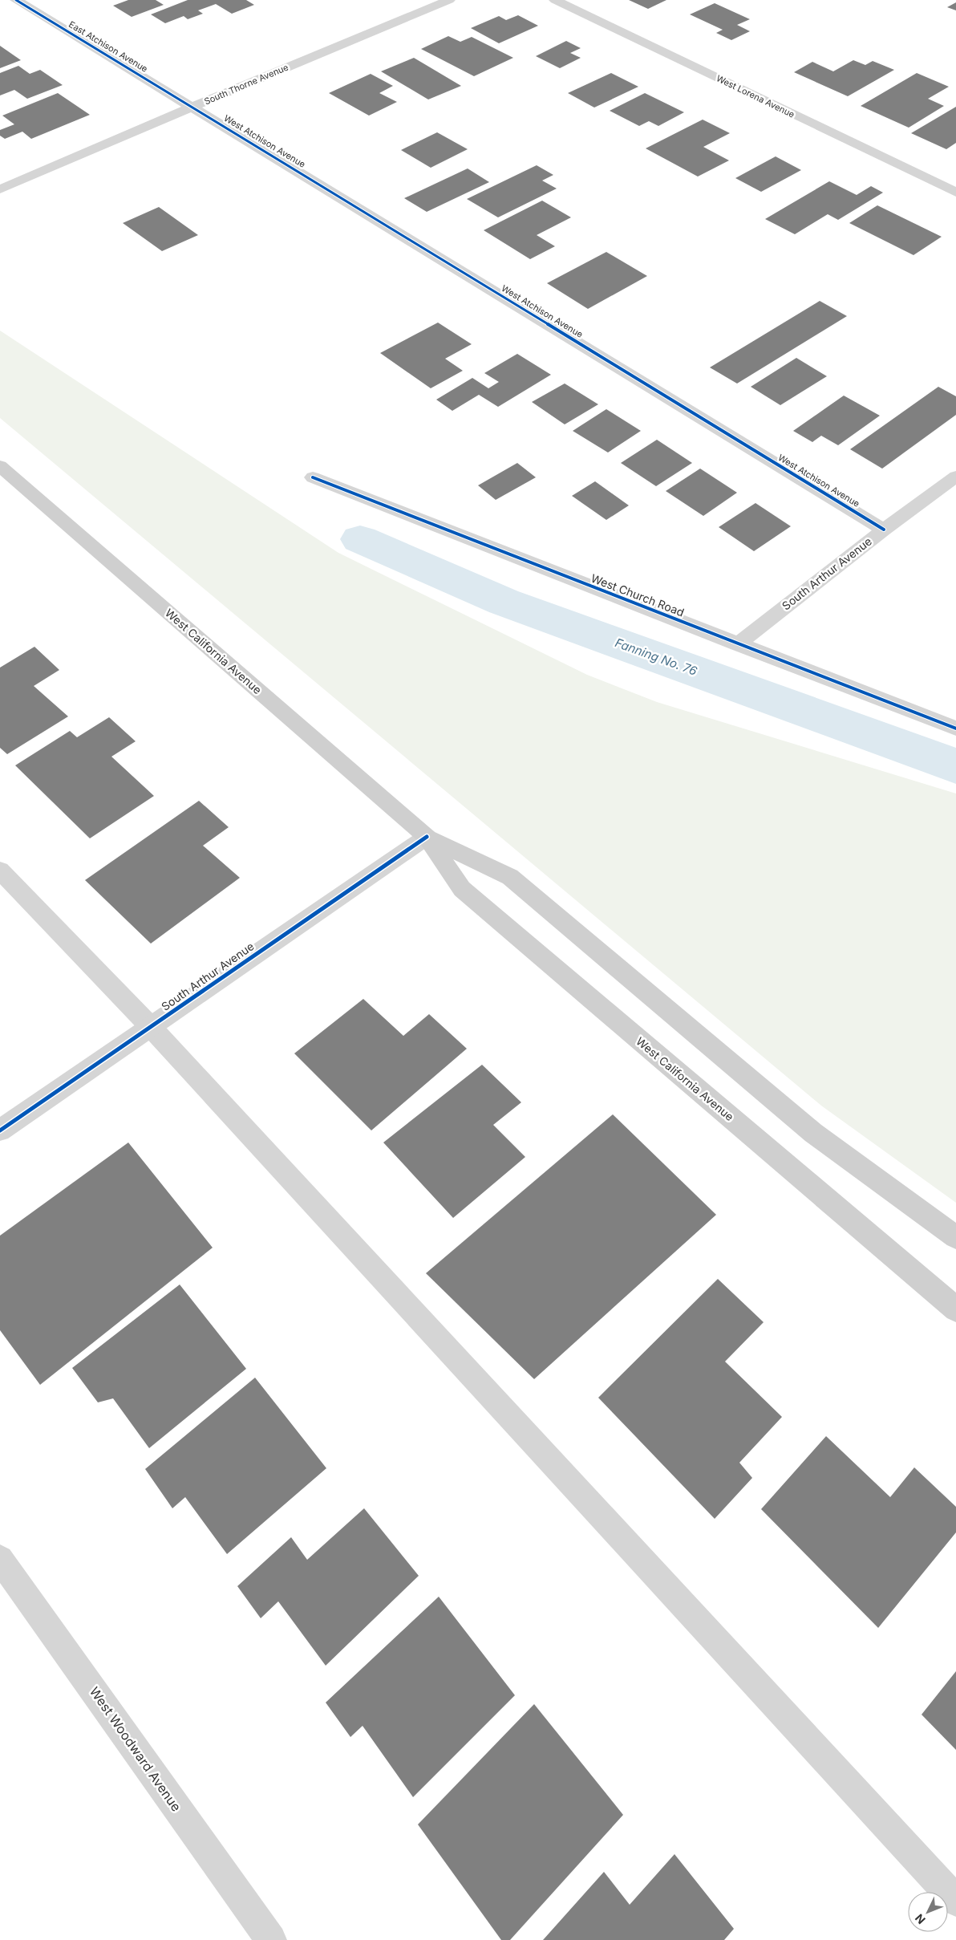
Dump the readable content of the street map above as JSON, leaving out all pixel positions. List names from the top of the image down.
{
  "streets": {
    "main road": ["West California Avenue"],
    "street": [
      "East Atchison Avenue",
      "South Thorne Avenue",
      "West Lorena Avenue",
      "West Atchison Avenue",
      "South Arthur Avenue",
      "West Church Road",
      "West Woodward Avenue"
    ]
  },
  "crossings": [
    ["East Atchison Avenue", "South Thorne Avenue"],
    ["East Atchison Avenue", "West Atchison Avenue"],
    ["South Thorne Avenue", "West Atchison Avenue"],
    ["West Atchison Avenue", "South Arthur Avenue"],
    ["South Arthur Avenue", "West Church Road"],
    ["South Arthur Avenue", "West California Avenue"]
  ],
  "water": ["Fanning No. 76"],
  "north": "bottom left"
}
